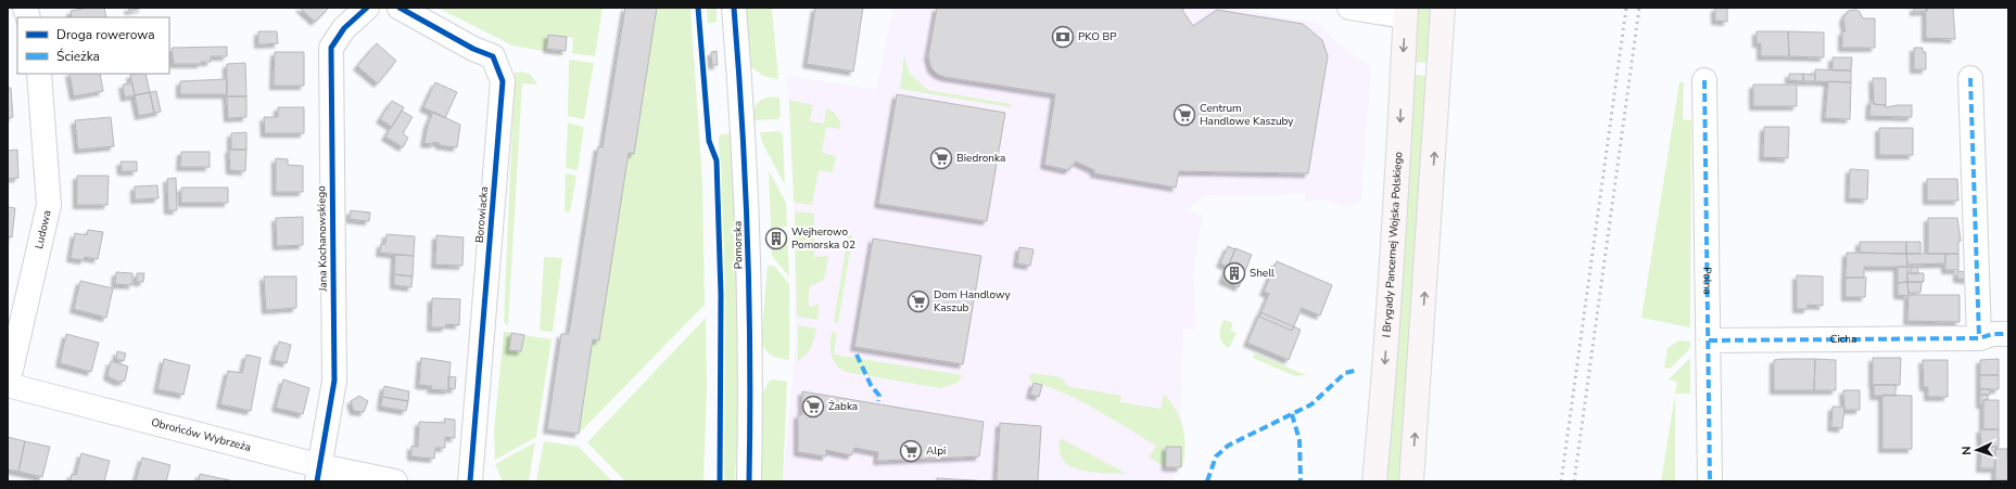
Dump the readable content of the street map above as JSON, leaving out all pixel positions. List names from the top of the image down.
{
  "streets": {
    "main road": ["I Brygady Pancernej Wojska Polskiego"],
    "street": [
      "Borowiacka",
      "Ludowa",
      "Jana Kochanowskiego",
      "Pomorska",
      "Polna",
      "Cicha",
      "Obrońców Wybrzeża"
    ]
  },
  "crossings": [
    ["Ludowa", "Obrońców Wybrzeża"],
    ["Jana Kochanowskiego", "Obrońców Wybrzeża"],
    ["Polna", "Cicha"]
  ],
  "places": {
    "bank": ["PKO BP"],
    "supermarket": [
      "Centrum Handlowe Kaszuby",
      "Biedronka",
      "Dom Handlowy Kaszub",
      "Żabka",
      "Alpi"
    ],
    "building": ["Wejherowo Pomorska 02", "Shell"]
  },
  "legend": ["Droga rowerowa", "Ścieżka"],
  "north": "left"
}
